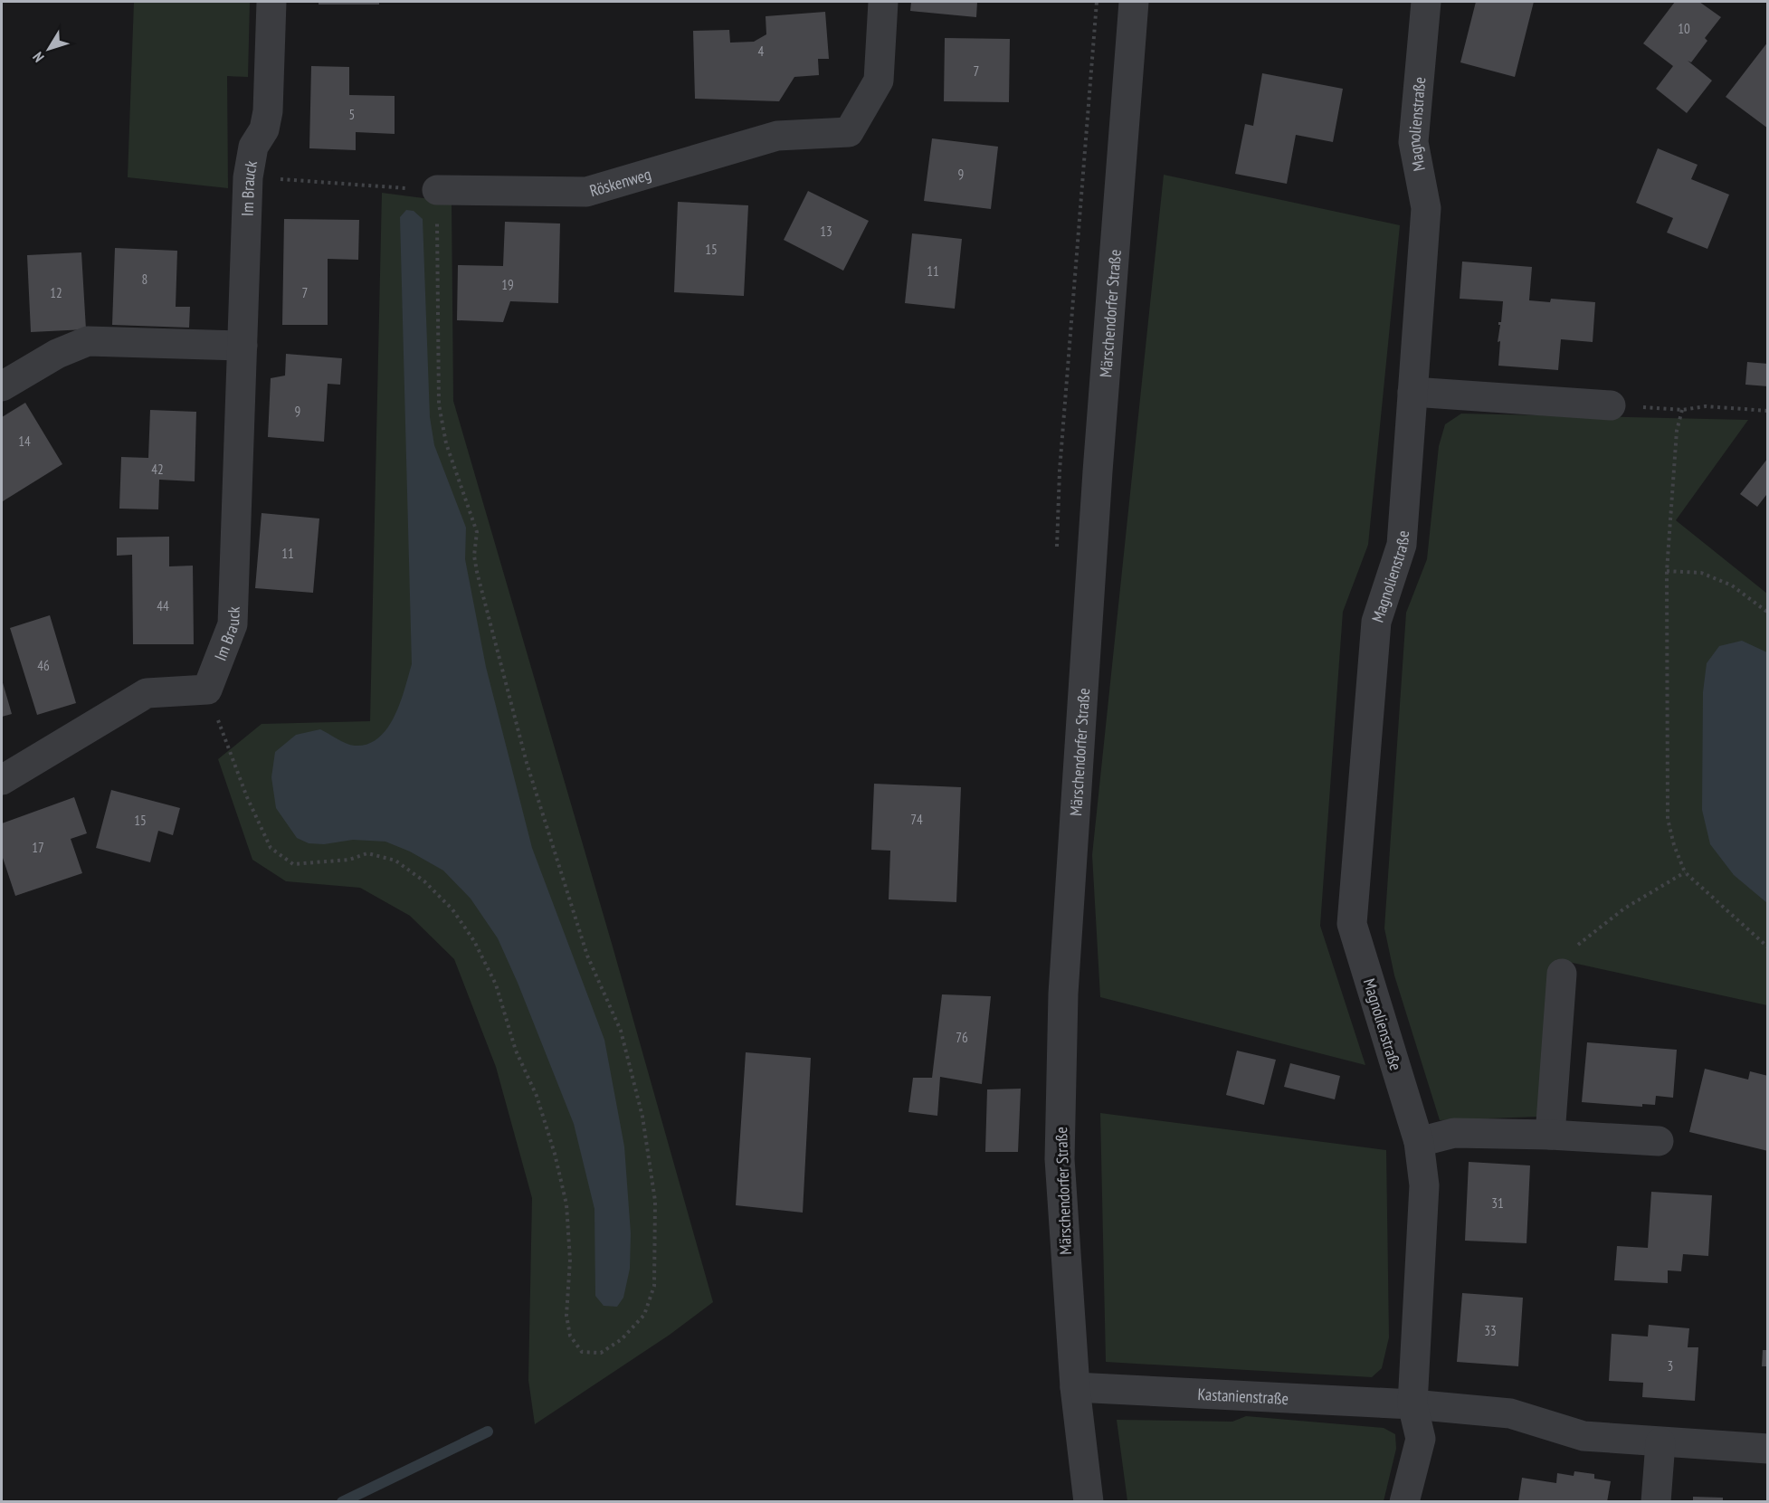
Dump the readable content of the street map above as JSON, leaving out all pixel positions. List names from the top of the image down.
{
  "streets": {
    "street": [
      "Magnolienstraße",
      "Röskenweg",
      "Im Brauck",
      "Märschendorfer Straße",
      "Kastanienstraße"
    ]
  },
  "crossings": [
    ["Magnolienstraße", "Kastanienstraße"],
    ["Märschendorfer Straße", "Kastanienstraße"]
  ],
  "house_numbers": [
    "10",
    "4",
    "7",
    "5",
    "9",
    "13",
    "15",
    "11",
    "8",
    "19",
    "12",
    "7",
    "9",
    "14",
    "42",
    "11",
    "44",
    "46",
    "74",
    "15",
    "17",
    "76",
    "31",
    "33",
    "3"
  ],
  "north": "bottom left"
}
